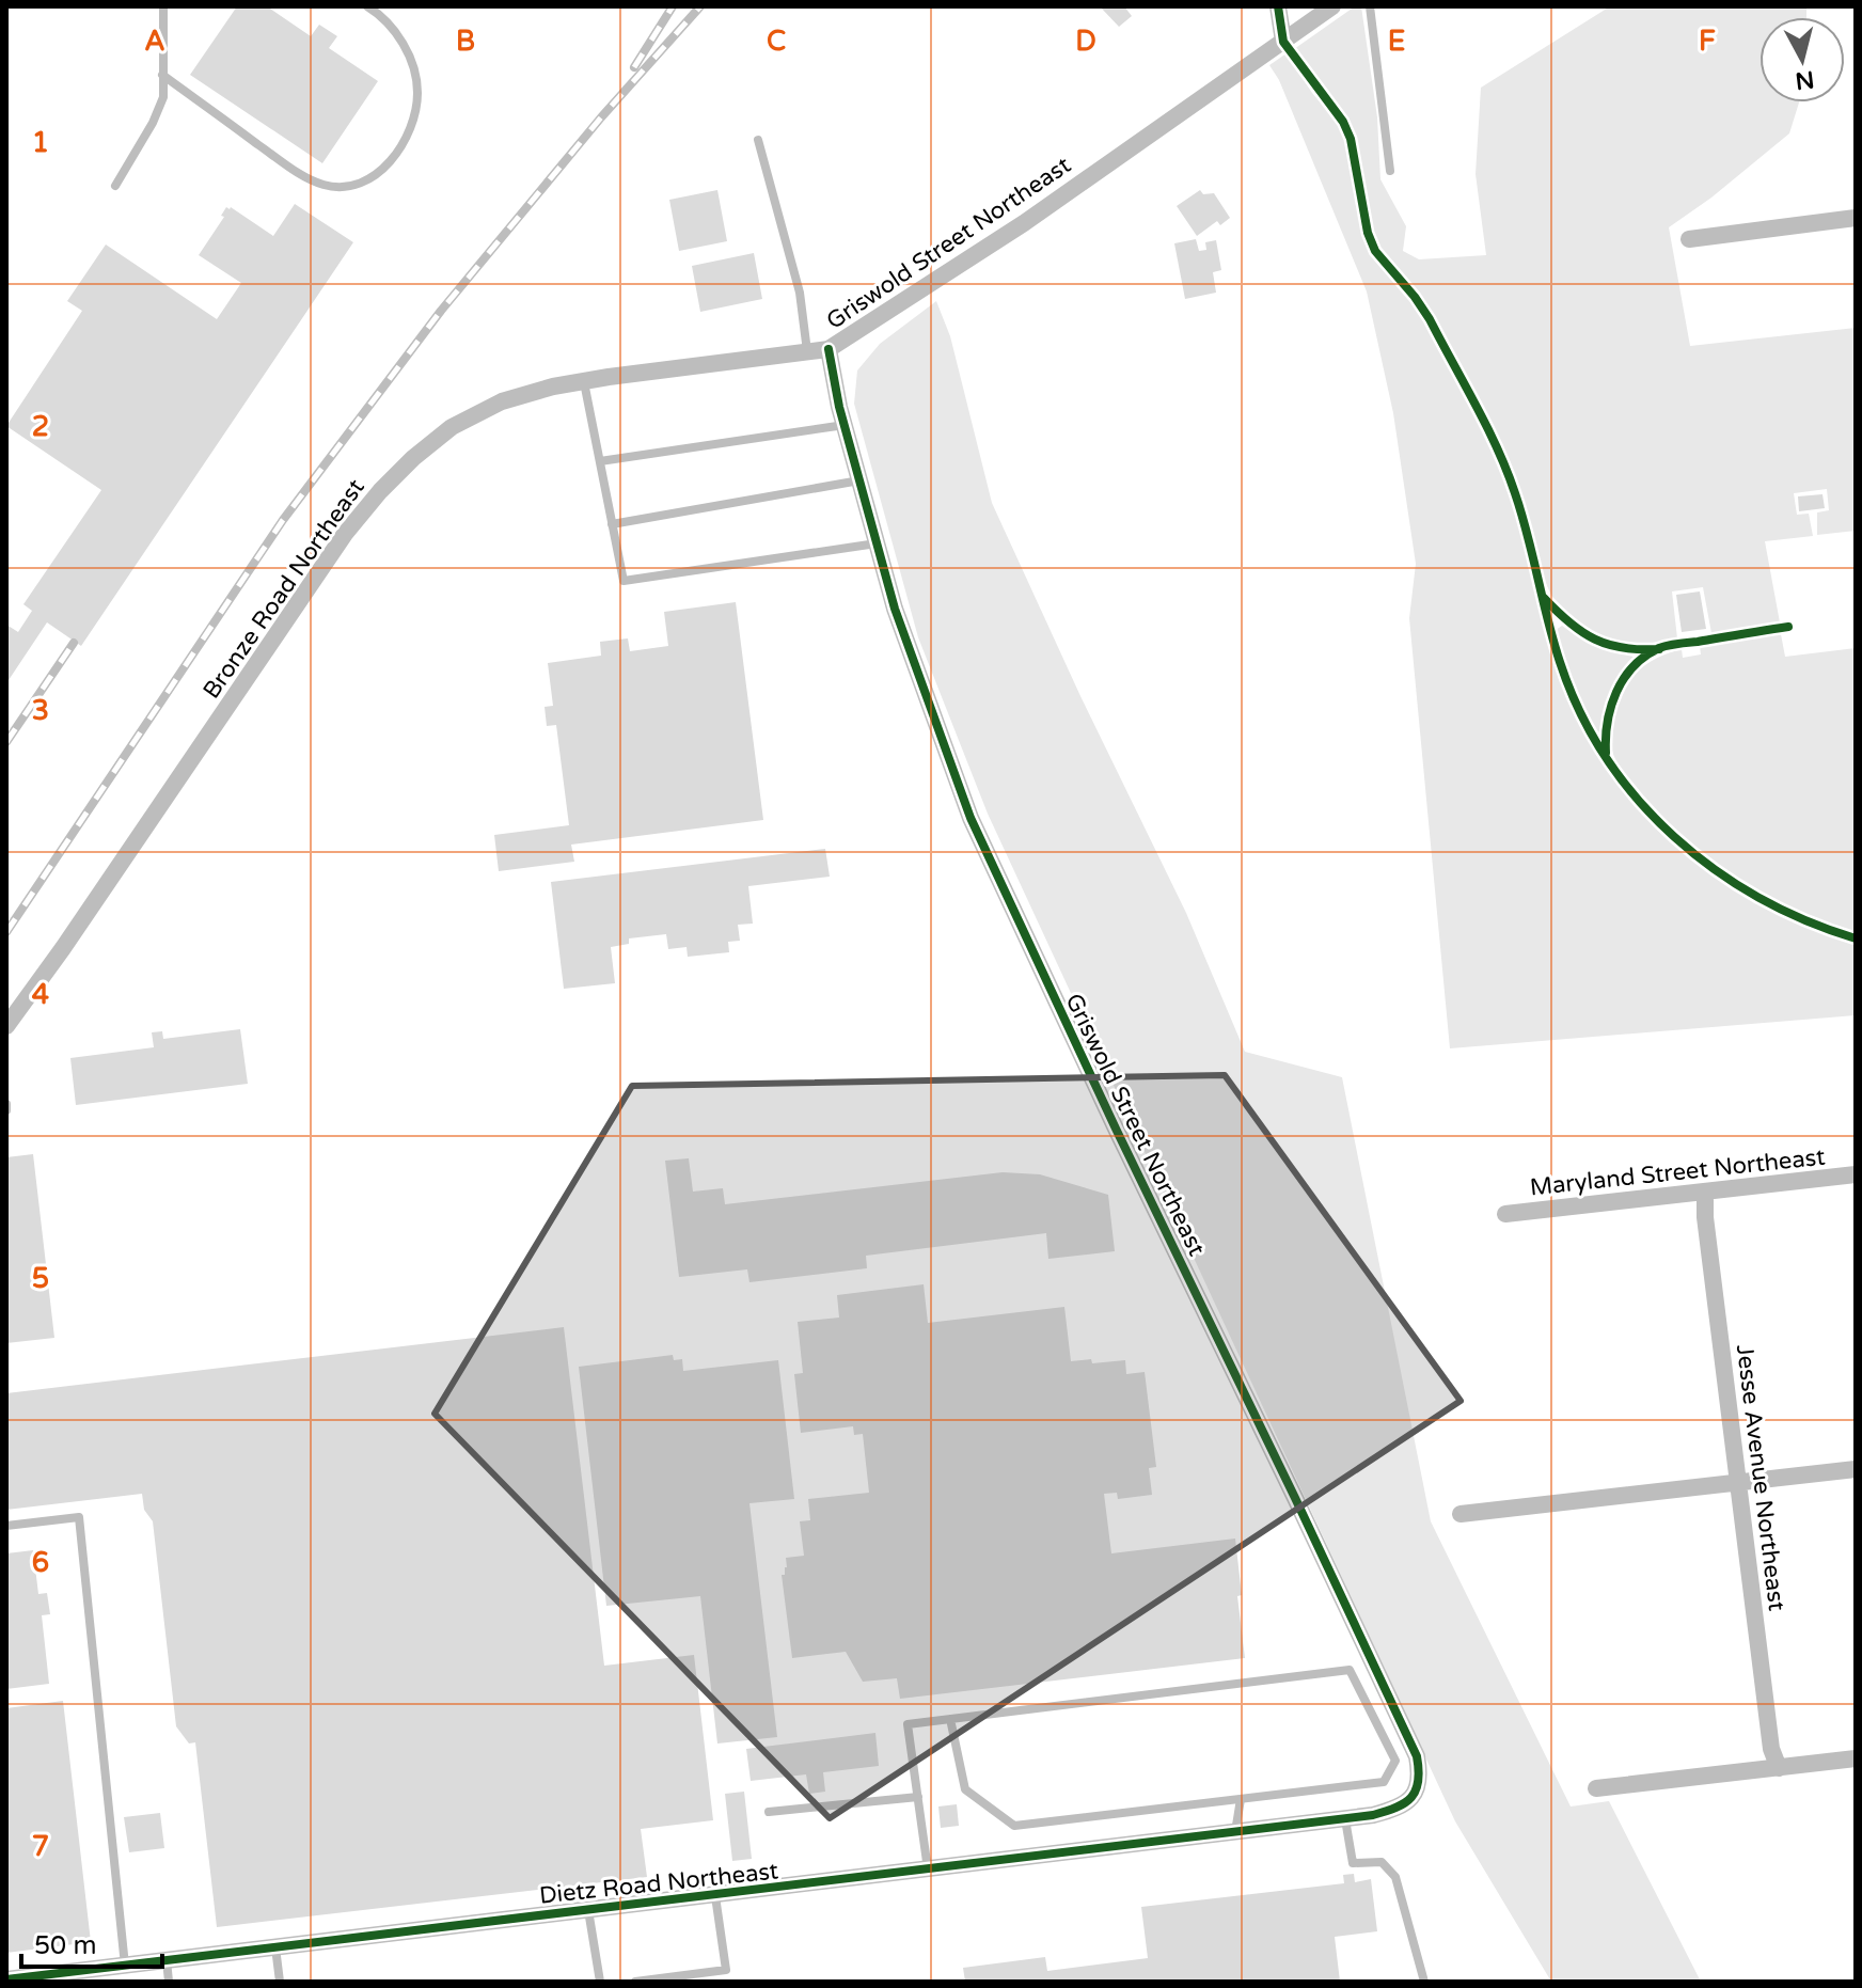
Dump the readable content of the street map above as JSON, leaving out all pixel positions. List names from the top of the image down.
{
  "streets": {
    "street": [
      "Griswold Street Northeast",
      "Bronze Road Northeast",
      "Maryland Street Northeast",
      "Jesse Avenue Northeast",
      "Dietz Road Northeast"
    ]
  },
  "crossings": [
    ["Griswold Street Northeast", "Bronze Road Northeast"],
    ["Griswold Street Northeast", "Dietz Road Northeast"],
    ["Maryland Street Northeast", "Jesse Avenue Northeast"]
  ],
  "scale_bar": "50 m",
  "north": "bottom",
  "grid": {
    "columns": [
      "A",
      "B",
      "C",
      "D",
      "E",
      "F"
    ],
    "rows": [
      "1",
      "2",
      "3",
      "4",
      "5",
      "6",
      "7"
    ]
  }
}
